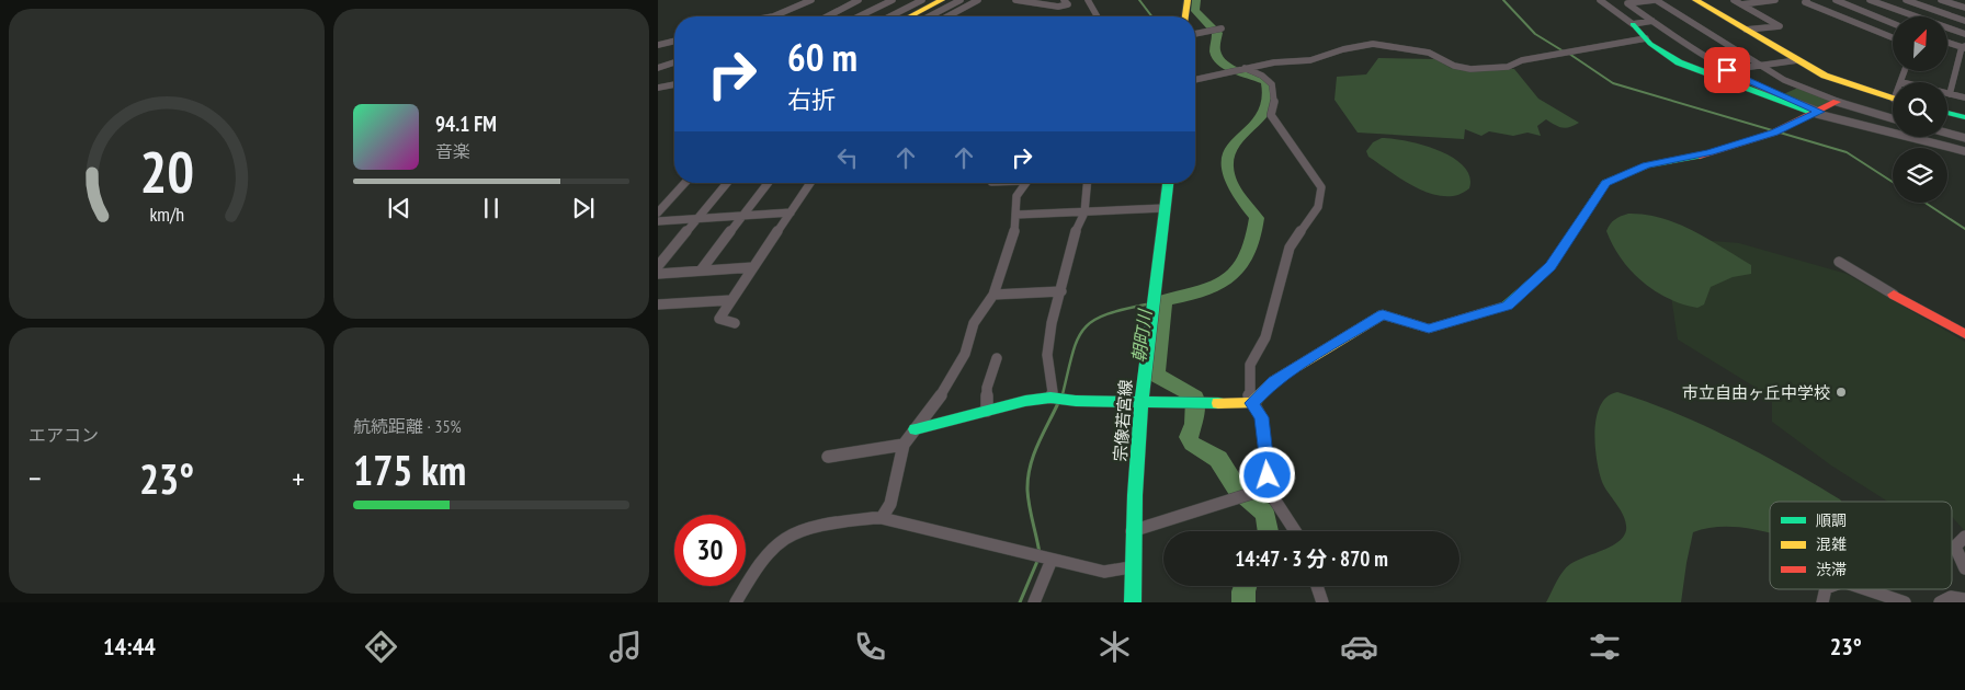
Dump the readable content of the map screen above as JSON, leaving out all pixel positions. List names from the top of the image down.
{
  "streets": {
    "street": ["宗像若宮線"]
  },
  "water": ["朝町川"],
  "places": ["市立自由ヶ丘中学校"],
  "legend": ["順調", "混雑", "渋滞"],
  "north": "top right",
  "page": {
    "turn": ["60 m", "右折"],
    "song": ["94.1 FM", "音楽"],
    "tile": [
      "エアコン",
      ["航続距離 · 35%", "175 km"]
    ],
    "heat": ["−", "23°", "+"],
    "limit": "30",
    "trip": "14:47 · 3 分 · 870 m",
    "tabs": ["14:44", "23°"],
    "gauge": ["20", "km/h"]
  }
}
